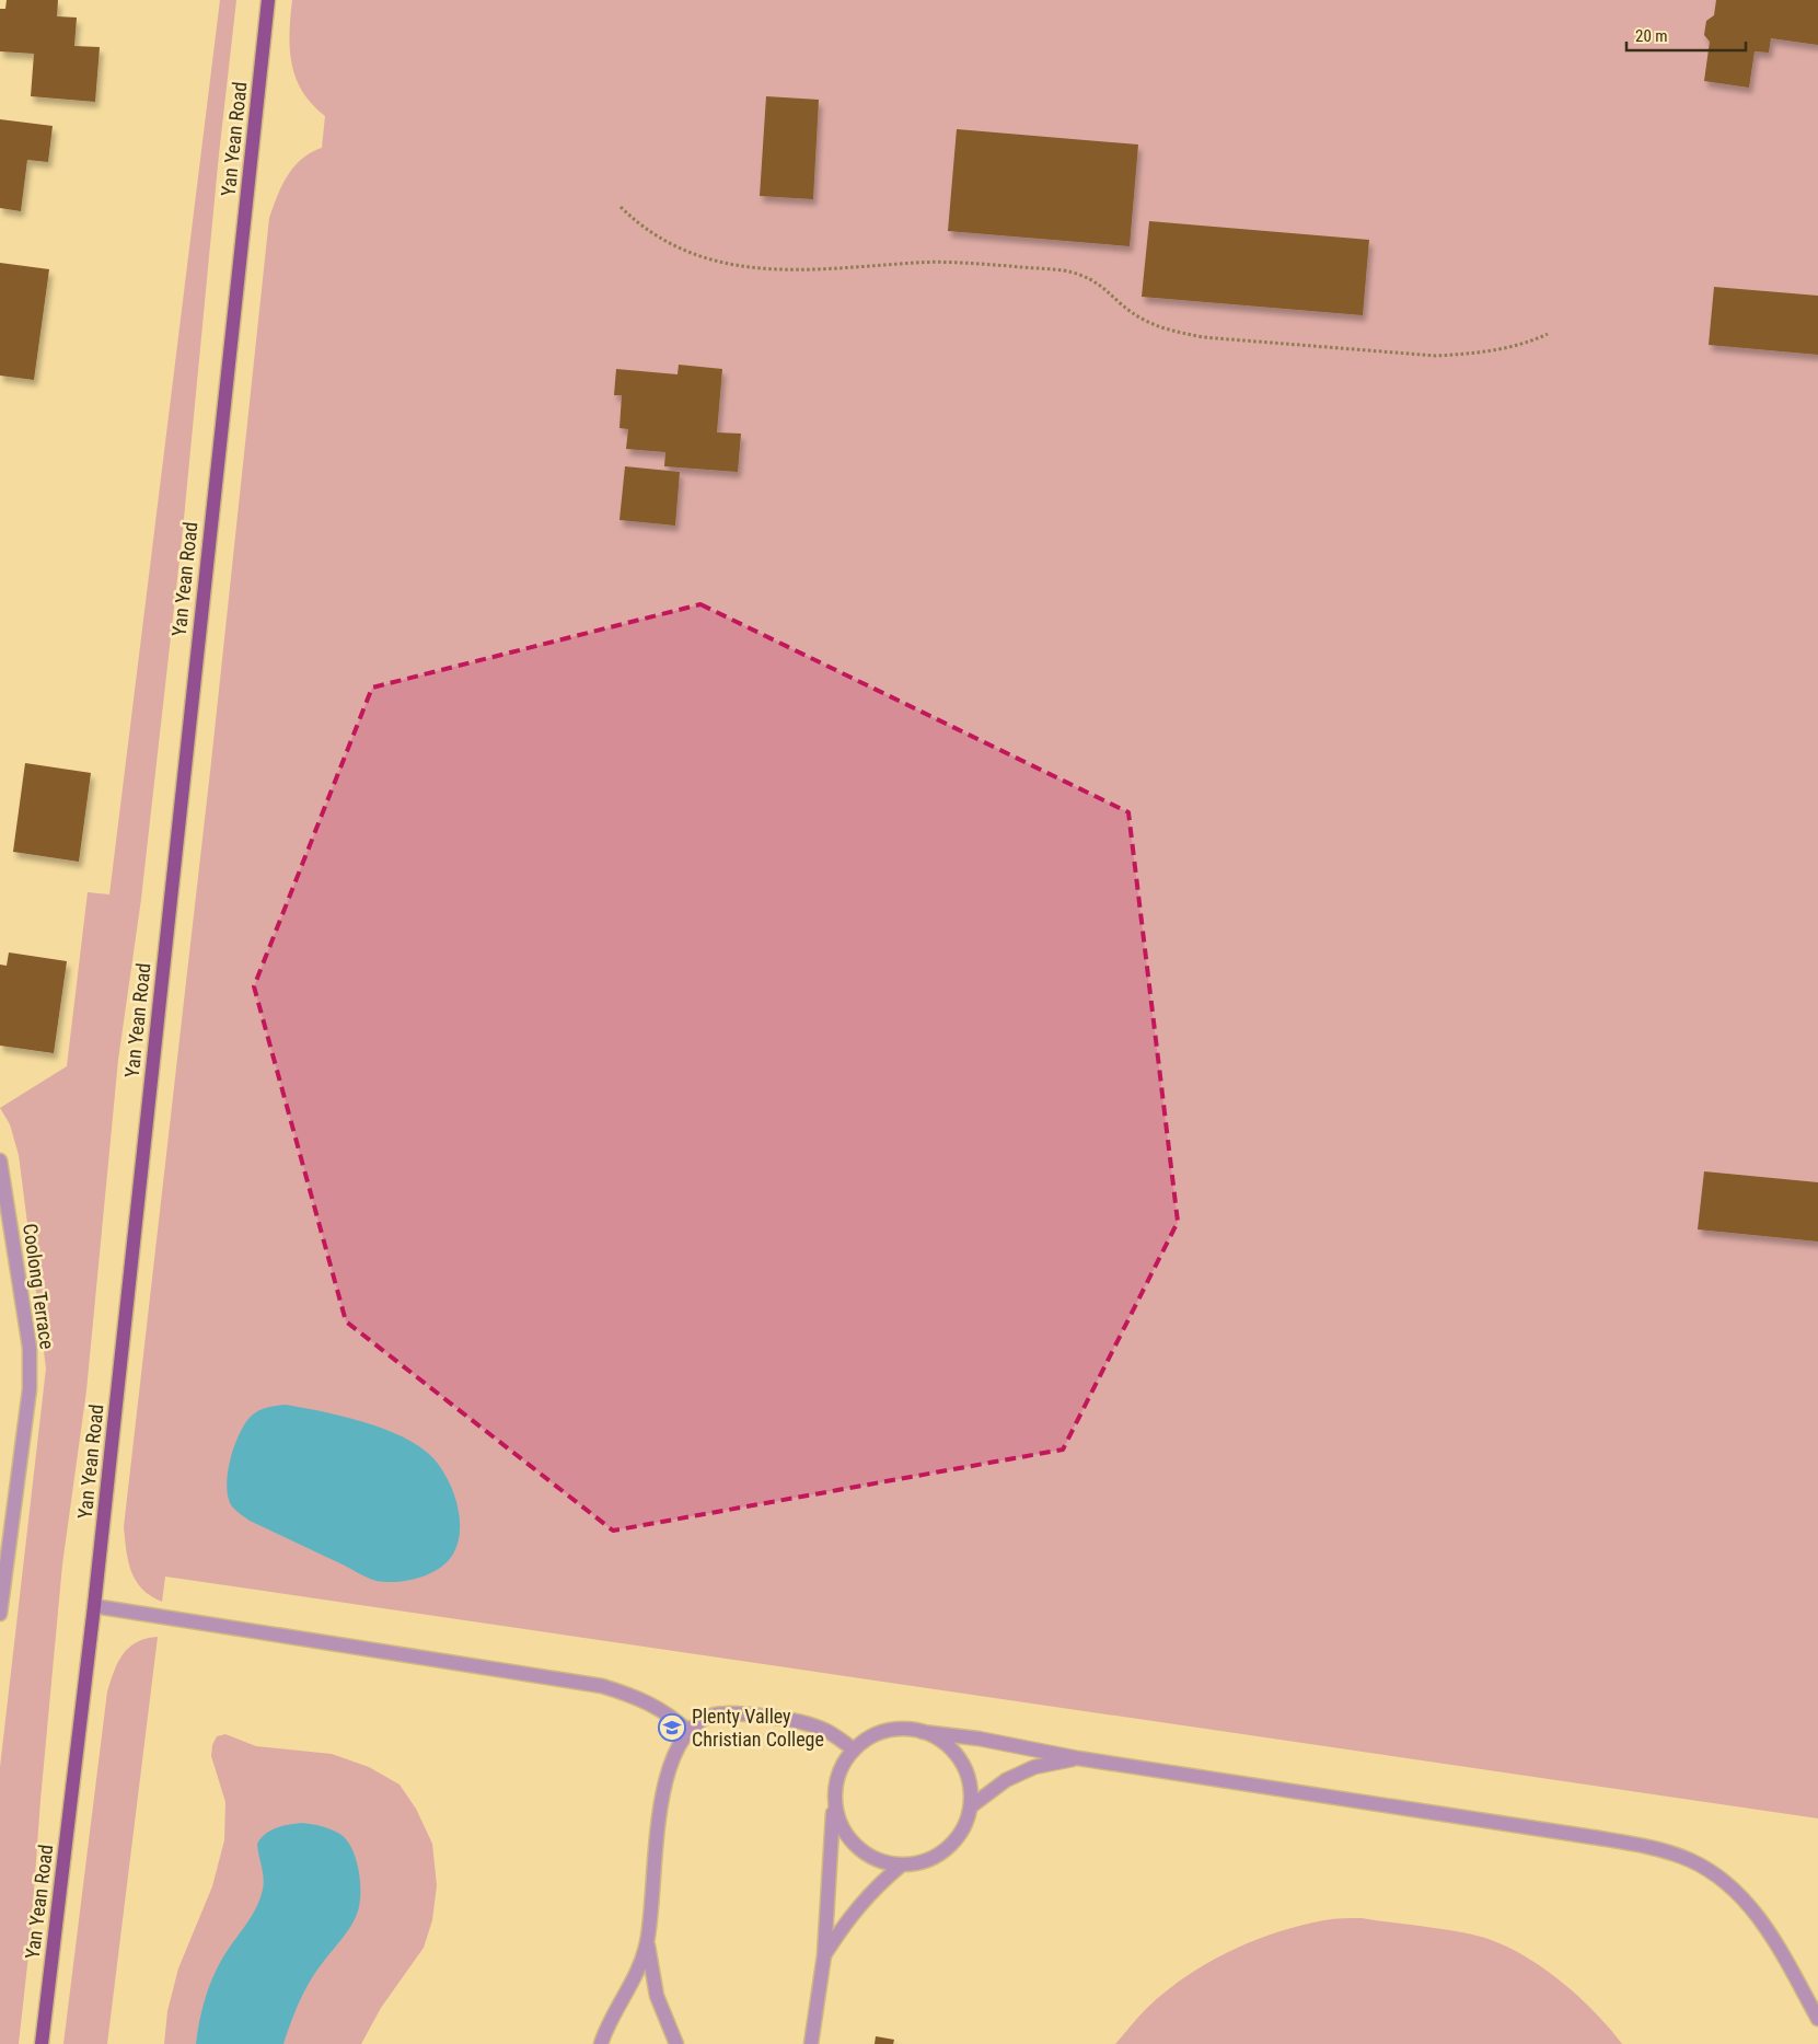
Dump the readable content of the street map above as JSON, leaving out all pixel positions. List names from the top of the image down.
{
  "streets": {
    "main road": ["Yan Yean Road"],
    "street": ["Coolong Terrace"]
  },
  "places": {
    "school or university": ["Plenty Valley Christian College"]
  },
  "scale_bar": "20 m"
}
